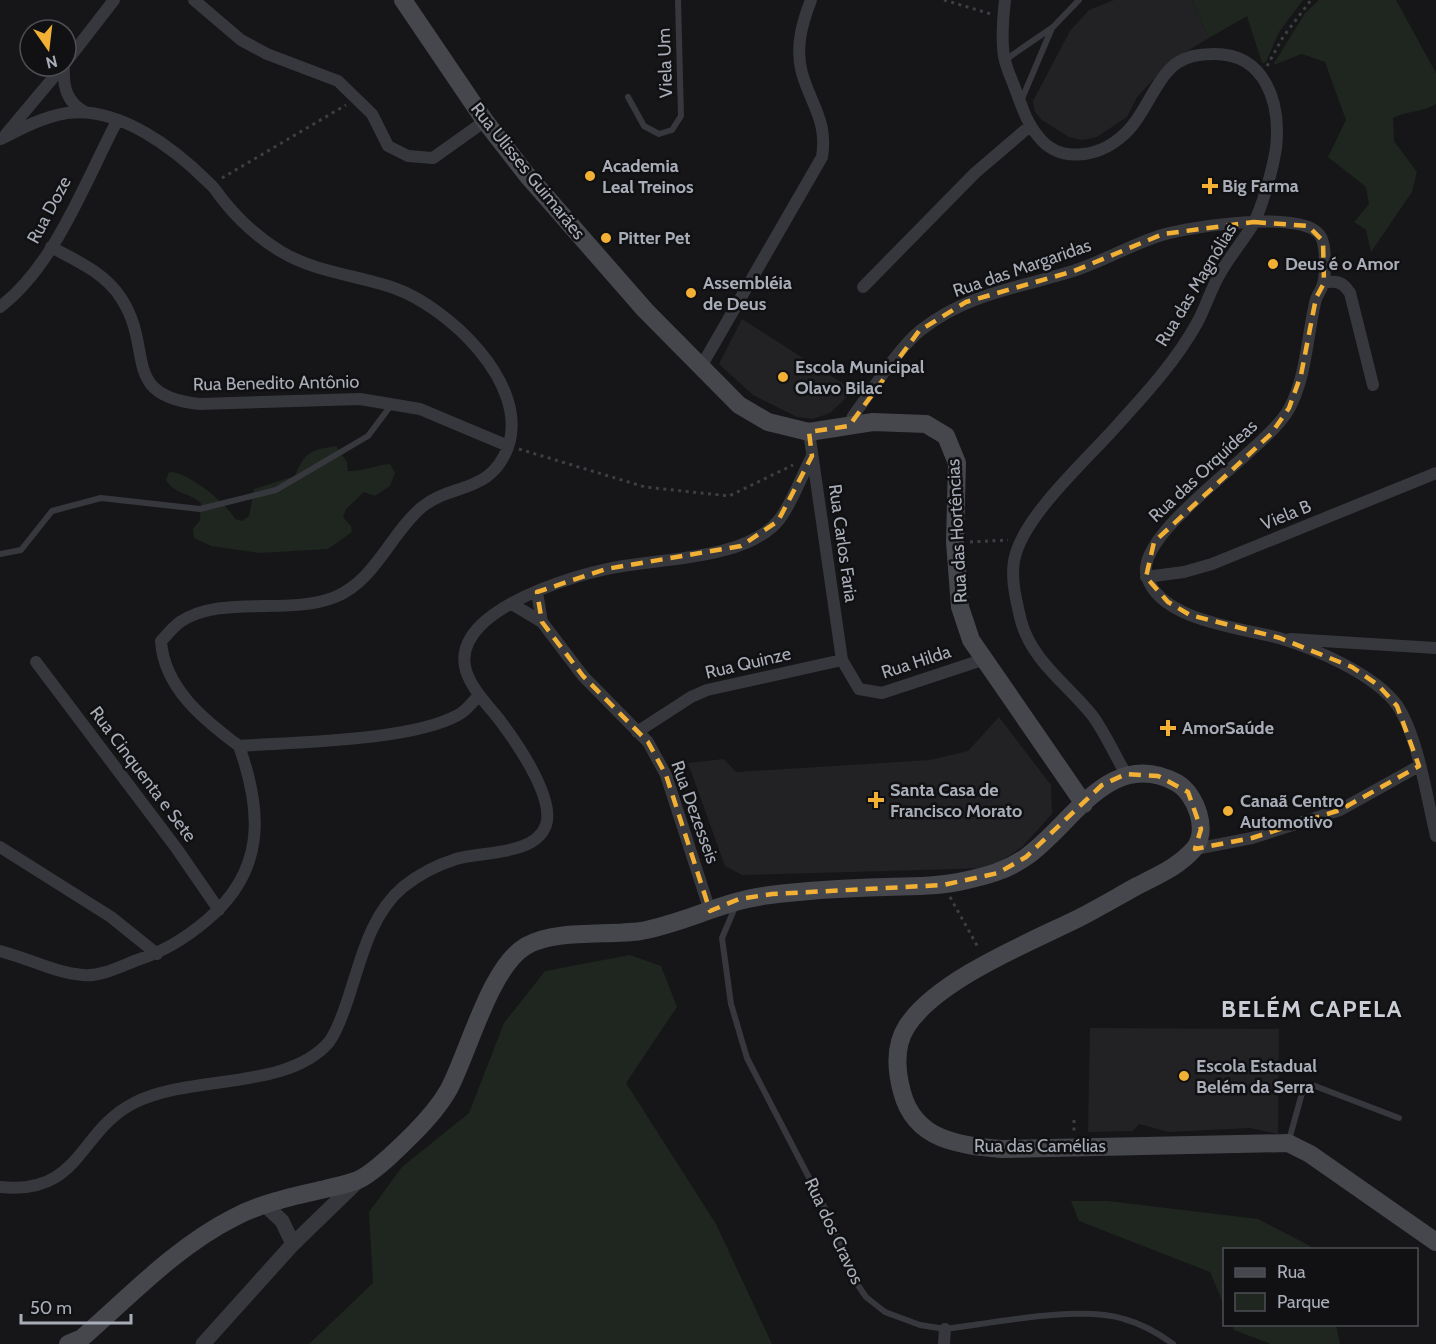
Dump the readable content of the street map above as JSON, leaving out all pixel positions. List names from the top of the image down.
{
  "streets": {
    "main road": ["Rua Ulisses Guimarães", "Rua das Hortências", "Rua das Camélias"],
    "street": [
      "Rua Doze",
      "Rua das Margaridas",
      "Rua das Magnólias",
      "Rua Benedito Antônio",
      "Rua das Orquídeas",
      "Viela B",
      "Rua Carlos Faria",
      "Rua Hilda",
      "Rua Quinze",
      "Rua Cinquenta e Sete",
      "Rua Dezesseis"
    ],
    "lane": ["Viela Um", "Rua dos Cravos"]
  },
  "crossings": [
    ["Rua Ulisses Guimarães", "Rua das Hortências"],
    ["Rua Ulisses Guimarães", "Rua Carlos Faria"],
    ["Rua Doze", "Rua Benedito Antônio"],
    ["Rua das Margaridas", "Rua das Magnólias"],
    ["Rua das Margaridas", "Rua das Orquídeas"],
    ["Rua das Margaridas", "Rua das Hortências"],
    ["Rua das Magnólias", "Rua das Orquídeas"],
    ["Rua das Orquídeas", "Viela B"],
    ["Rua das Hortências", "Rua Carlos Faria"],
    ["Rua das Hortências", "Rua Hilda"],
    ["Rua Carlos Faria", "Rua Hilda"],
    ["Rua Carlos Faria", "Rua Quinze"],
    ["Rua Hilda", "Rua Quinze"],
    ["Rua Quinze", "Rua Dezesseis"]
  ],
  "districts": ["BELÉM CAPELA"],
  "places": {
    "other": [
      "Academia Leal Treinos",
      "Pitter Pet",
      "Deus é o Amor",
      "Assembléia de Deus",
      "Escola Municipal Olavo Bilac",
      "Canaã Centro Automotivo",
      "Escola Estadual Belém da Serra"
    ],
    "health": ["Big Farma", "AmorSaúde", "Santa Casa de Francisco Morato"]
  },
  "legend": ["Rua", "Parque"],
  "scale_bar": "50 m",
  "north": "bottom"
}
